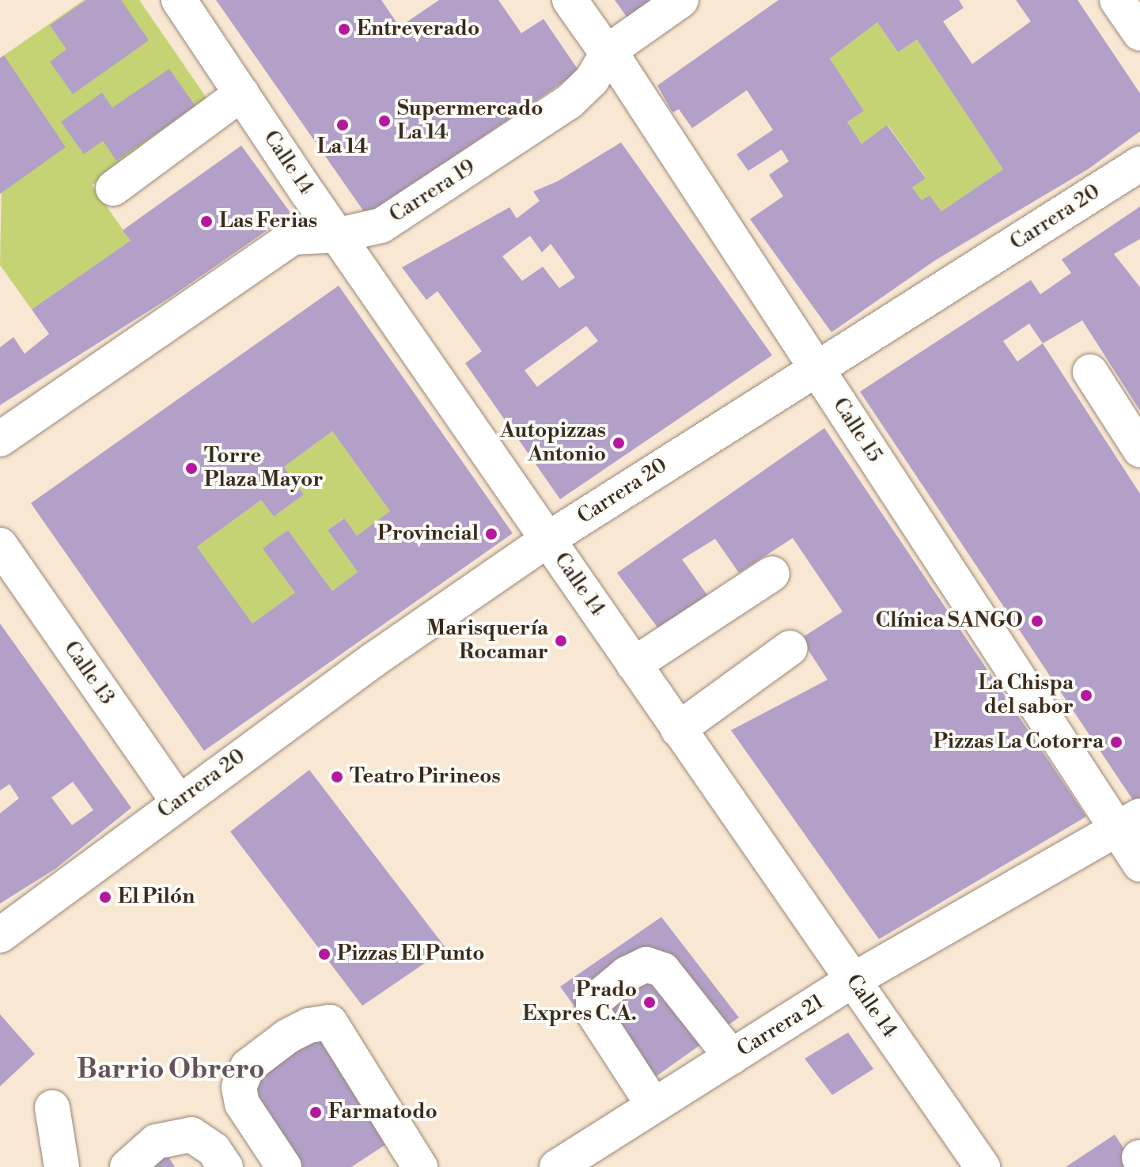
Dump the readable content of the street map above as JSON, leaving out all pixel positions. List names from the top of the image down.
{
  "streets": {
    "street": [
      "Calle 14",
      "Carrera 19",
      "Carrera 20",
      "Calle 15",
      "Calle 13",
      "Carrera 21"
    ]
  },
  "crossings": [
    ["Calle 14", "Carrera 19"],
    ["Calle 14", "Carrera 20"],
    ["Calle 14", "Carrera 21"],
    ["Carrera 19", "Calle 15"],
    ["Carrera 20", "Calle 15"],
    ["Carrera 20", "Calle 13"],
    ["Calle 15", "Carrera 21"]
  ],
  "districts": ["Barrio Obrero"],
  "places": [
    "Entreverado",
    "Supermercado La 14",
    "La 14",
    "Las Ferias",
    "Autopizzas Antonio",
    "Torre Plaza Mayor",
    "Provincial",
    "Clínica SANGO",
    "Marisquería Rocamar",
    "La Chispa del sabor",
    "Pizzas La Cotorra",
    "Teatro Pirineos",
    "El Pilón",
    "Pizzas El Punto",
    "Prado Expres C.A.",
    "Farmatodo"
  ]
}
